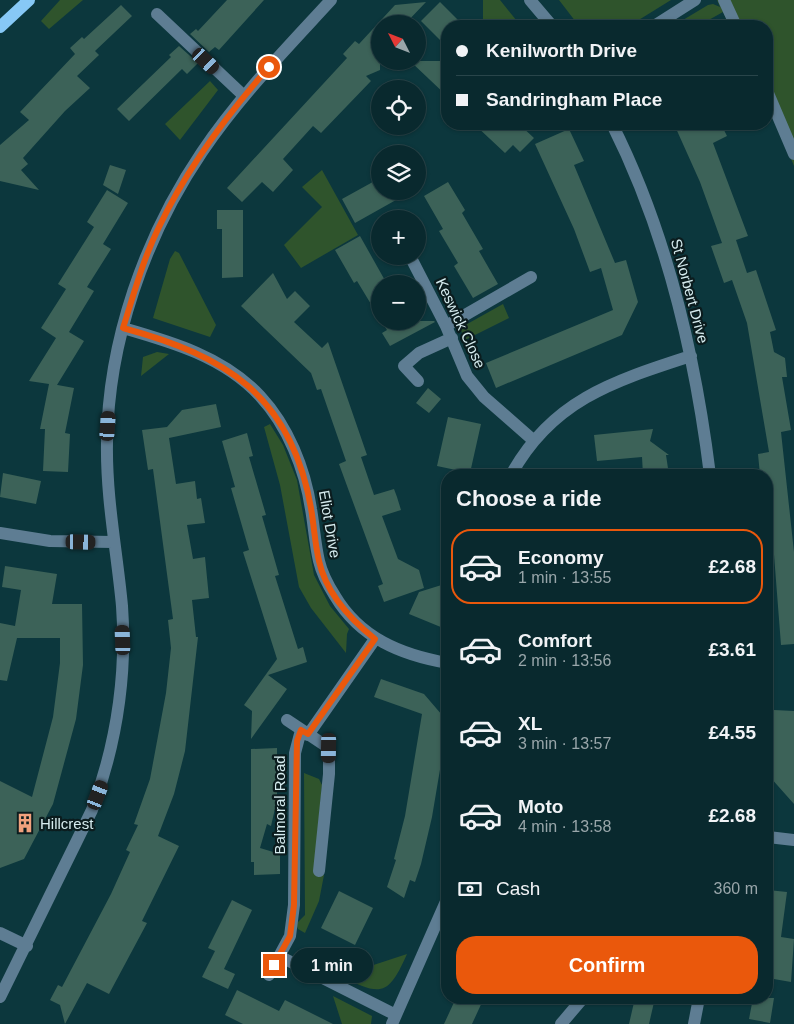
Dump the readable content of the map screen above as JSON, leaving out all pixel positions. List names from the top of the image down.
{
  "streets": {
    "street": [
      "St Norbert Drive",
      "Keswick Close",
      "Eliot Drive",
      "Balmoral Road"
    ]
  },
  "crossings": [
    ["Eliot Drive", "Balmoral Road"]
  ],
  "places": {
    "building": ["Hillcrest"]
  },
  "north": "top left",
  "page": {
    "map_buttons": ["+", "−"],
    "banner": ["Kenilworth Drive", "Sandringham Place"],
    "heading": "Choose a ride",
    "list": [
      {
        "name": "Economy",
        "note": "1 min · 13:55",
        "value": "£2.68"
      },
      {
        "name": "Comfort",
        "note": "2 min · 13:56",
        "value": "£3.61"
      },
      {
        "name": "XL",
        "note": "3 min · 13:57",
        "value": "£4.55"
      },
      {
        "name": "Moto",
        "note": "4 min · 13:58",
        "value": "£2.68"
      }
    ],
    "pay": ["Cash", "360 m"],
    "buttons": "Confirm",
    "bubble": "1 min"
  }
}
